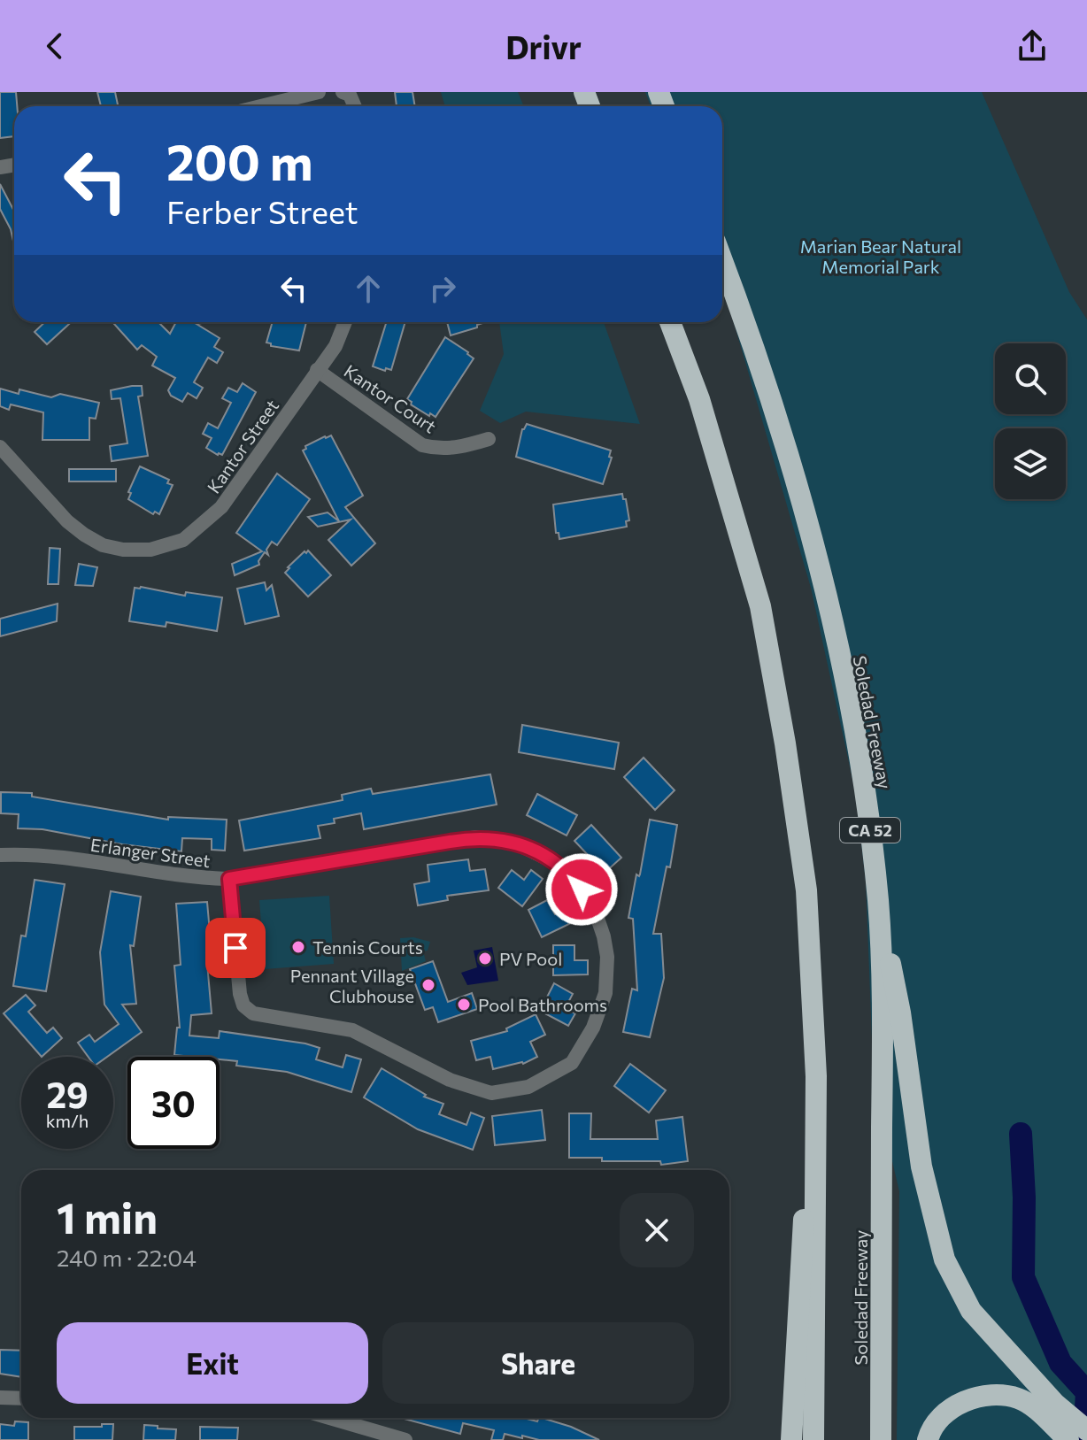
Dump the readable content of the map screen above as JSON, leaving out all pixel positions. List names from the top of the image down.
{
  "streets": {
    "highway": ["Soledad Freeway", "CA 52"],
    "street": ["Kantor Court", "Kantor Street", "Erlanger Street"]
  },
  "crossings": [
    ["Kantor Court", "Kantor Street"]
  ],
  "parks": ["Marian Bear Natural Memorial Park"],
  "places": [
    "Tennis Courts",
    "PV Pool",
    "Pennant Village Clubhouse",
    "Pool Bathrooms"
  ],
  "page": {
    "header": "Drivr",
    "turn": ["200 m", "Ferber Street"],
    "speed": "29 km/h",
    "limit": "30",
    "heading": ["1 min", "240 m · 22:04"],
    "buttons": ["Exit", "Share"]
  }
}
